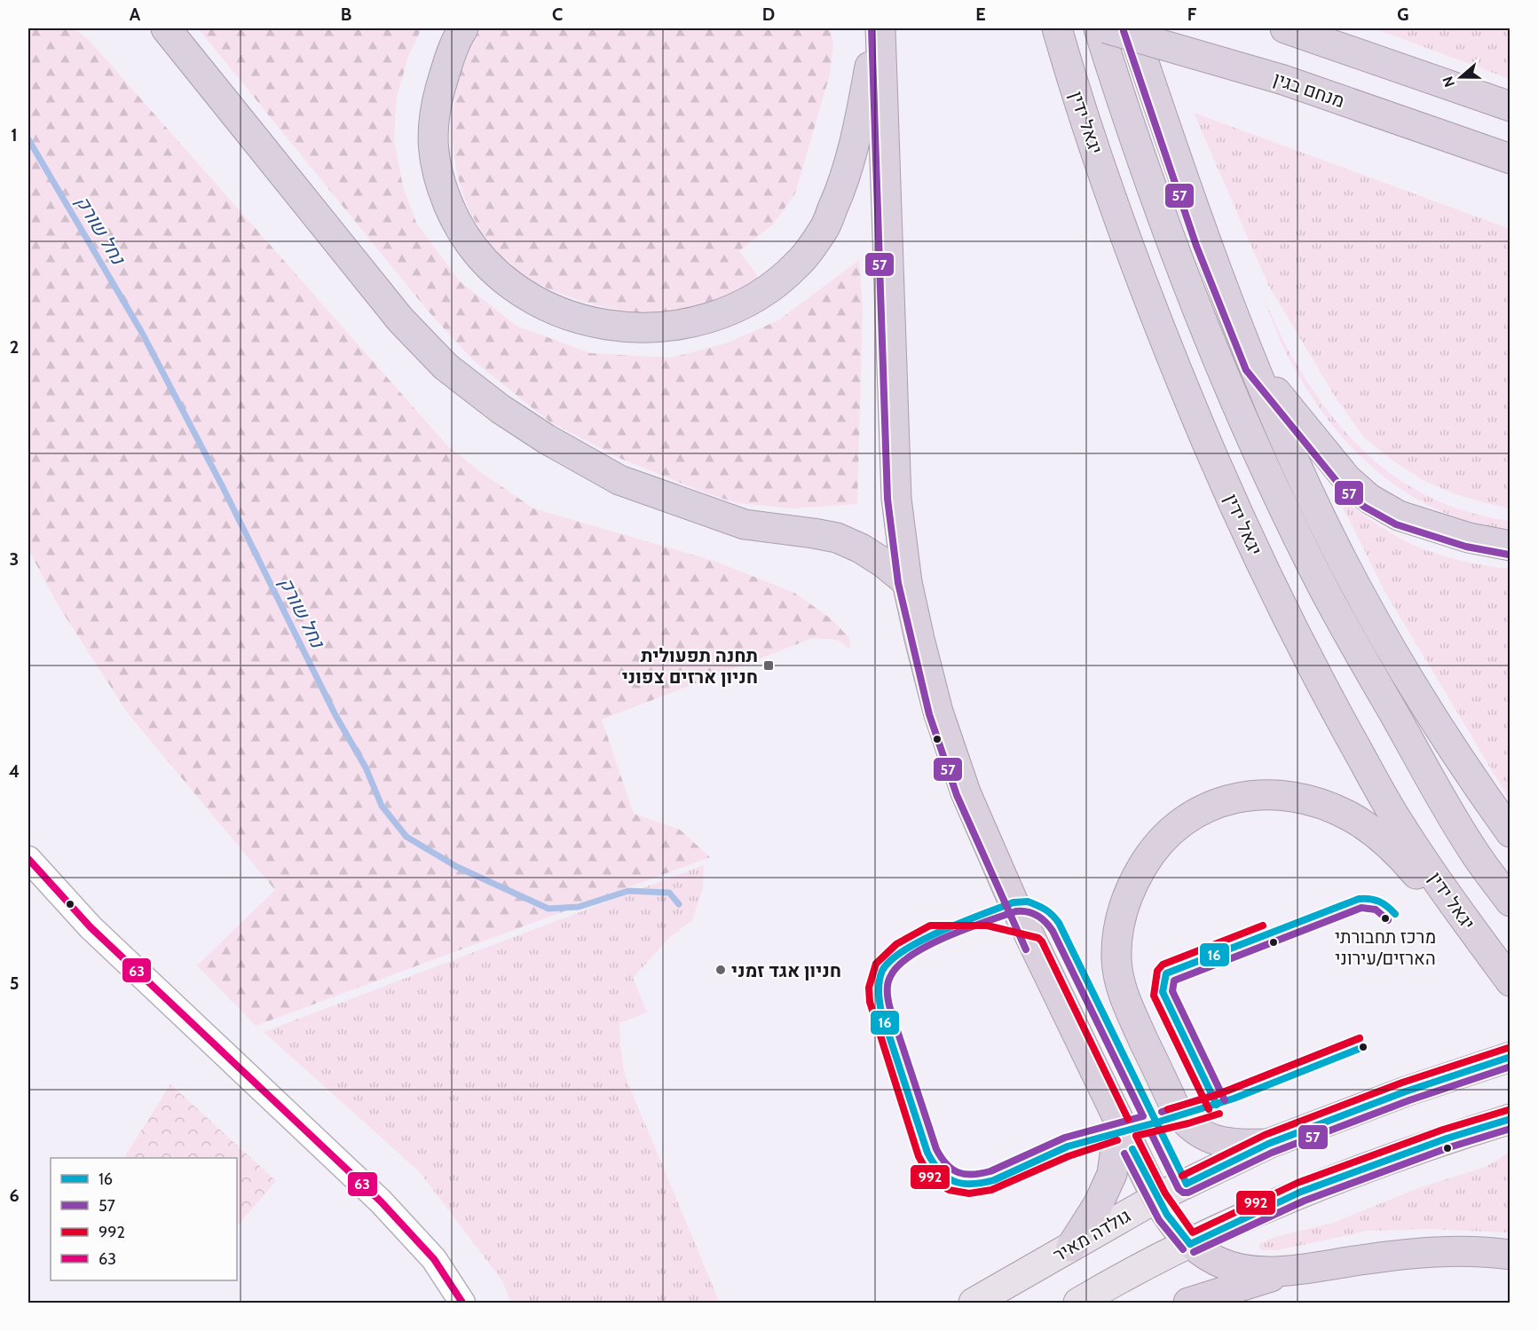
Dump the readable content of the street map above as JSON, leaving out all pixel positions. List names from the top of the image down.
{
  "streets": {
    "highway": ["מנחם בגין", "יגאל ידין"],
    "main road": ["גולדה מאיר"]
  },
  "water": ["נחל שורק"],
  "places": {
    "transit": ["תחנה תפעולית חניון ארזים צפוני"],
    "other": ["מרכז תחבורתי הארזים/עירוני", "חניון אגד זמני"]
  },
  "lines": [
    "transit line 57",
    "transit line 63",
    "transit line 16",
    "transit line 992"
  ],
  "legend": [
    "16",
    "57",
    "992",
    "63"
  ],
  "north": "left",
  "grid": {
    "columns": [
      "A",
      "B",
      "C",
      "D",
      "E",
      "F",
      "G"
    ],
    "rows": [
      "1",
      "2",
      "3",
      "4",
      "5",
      "6"
    ]
  }
}
